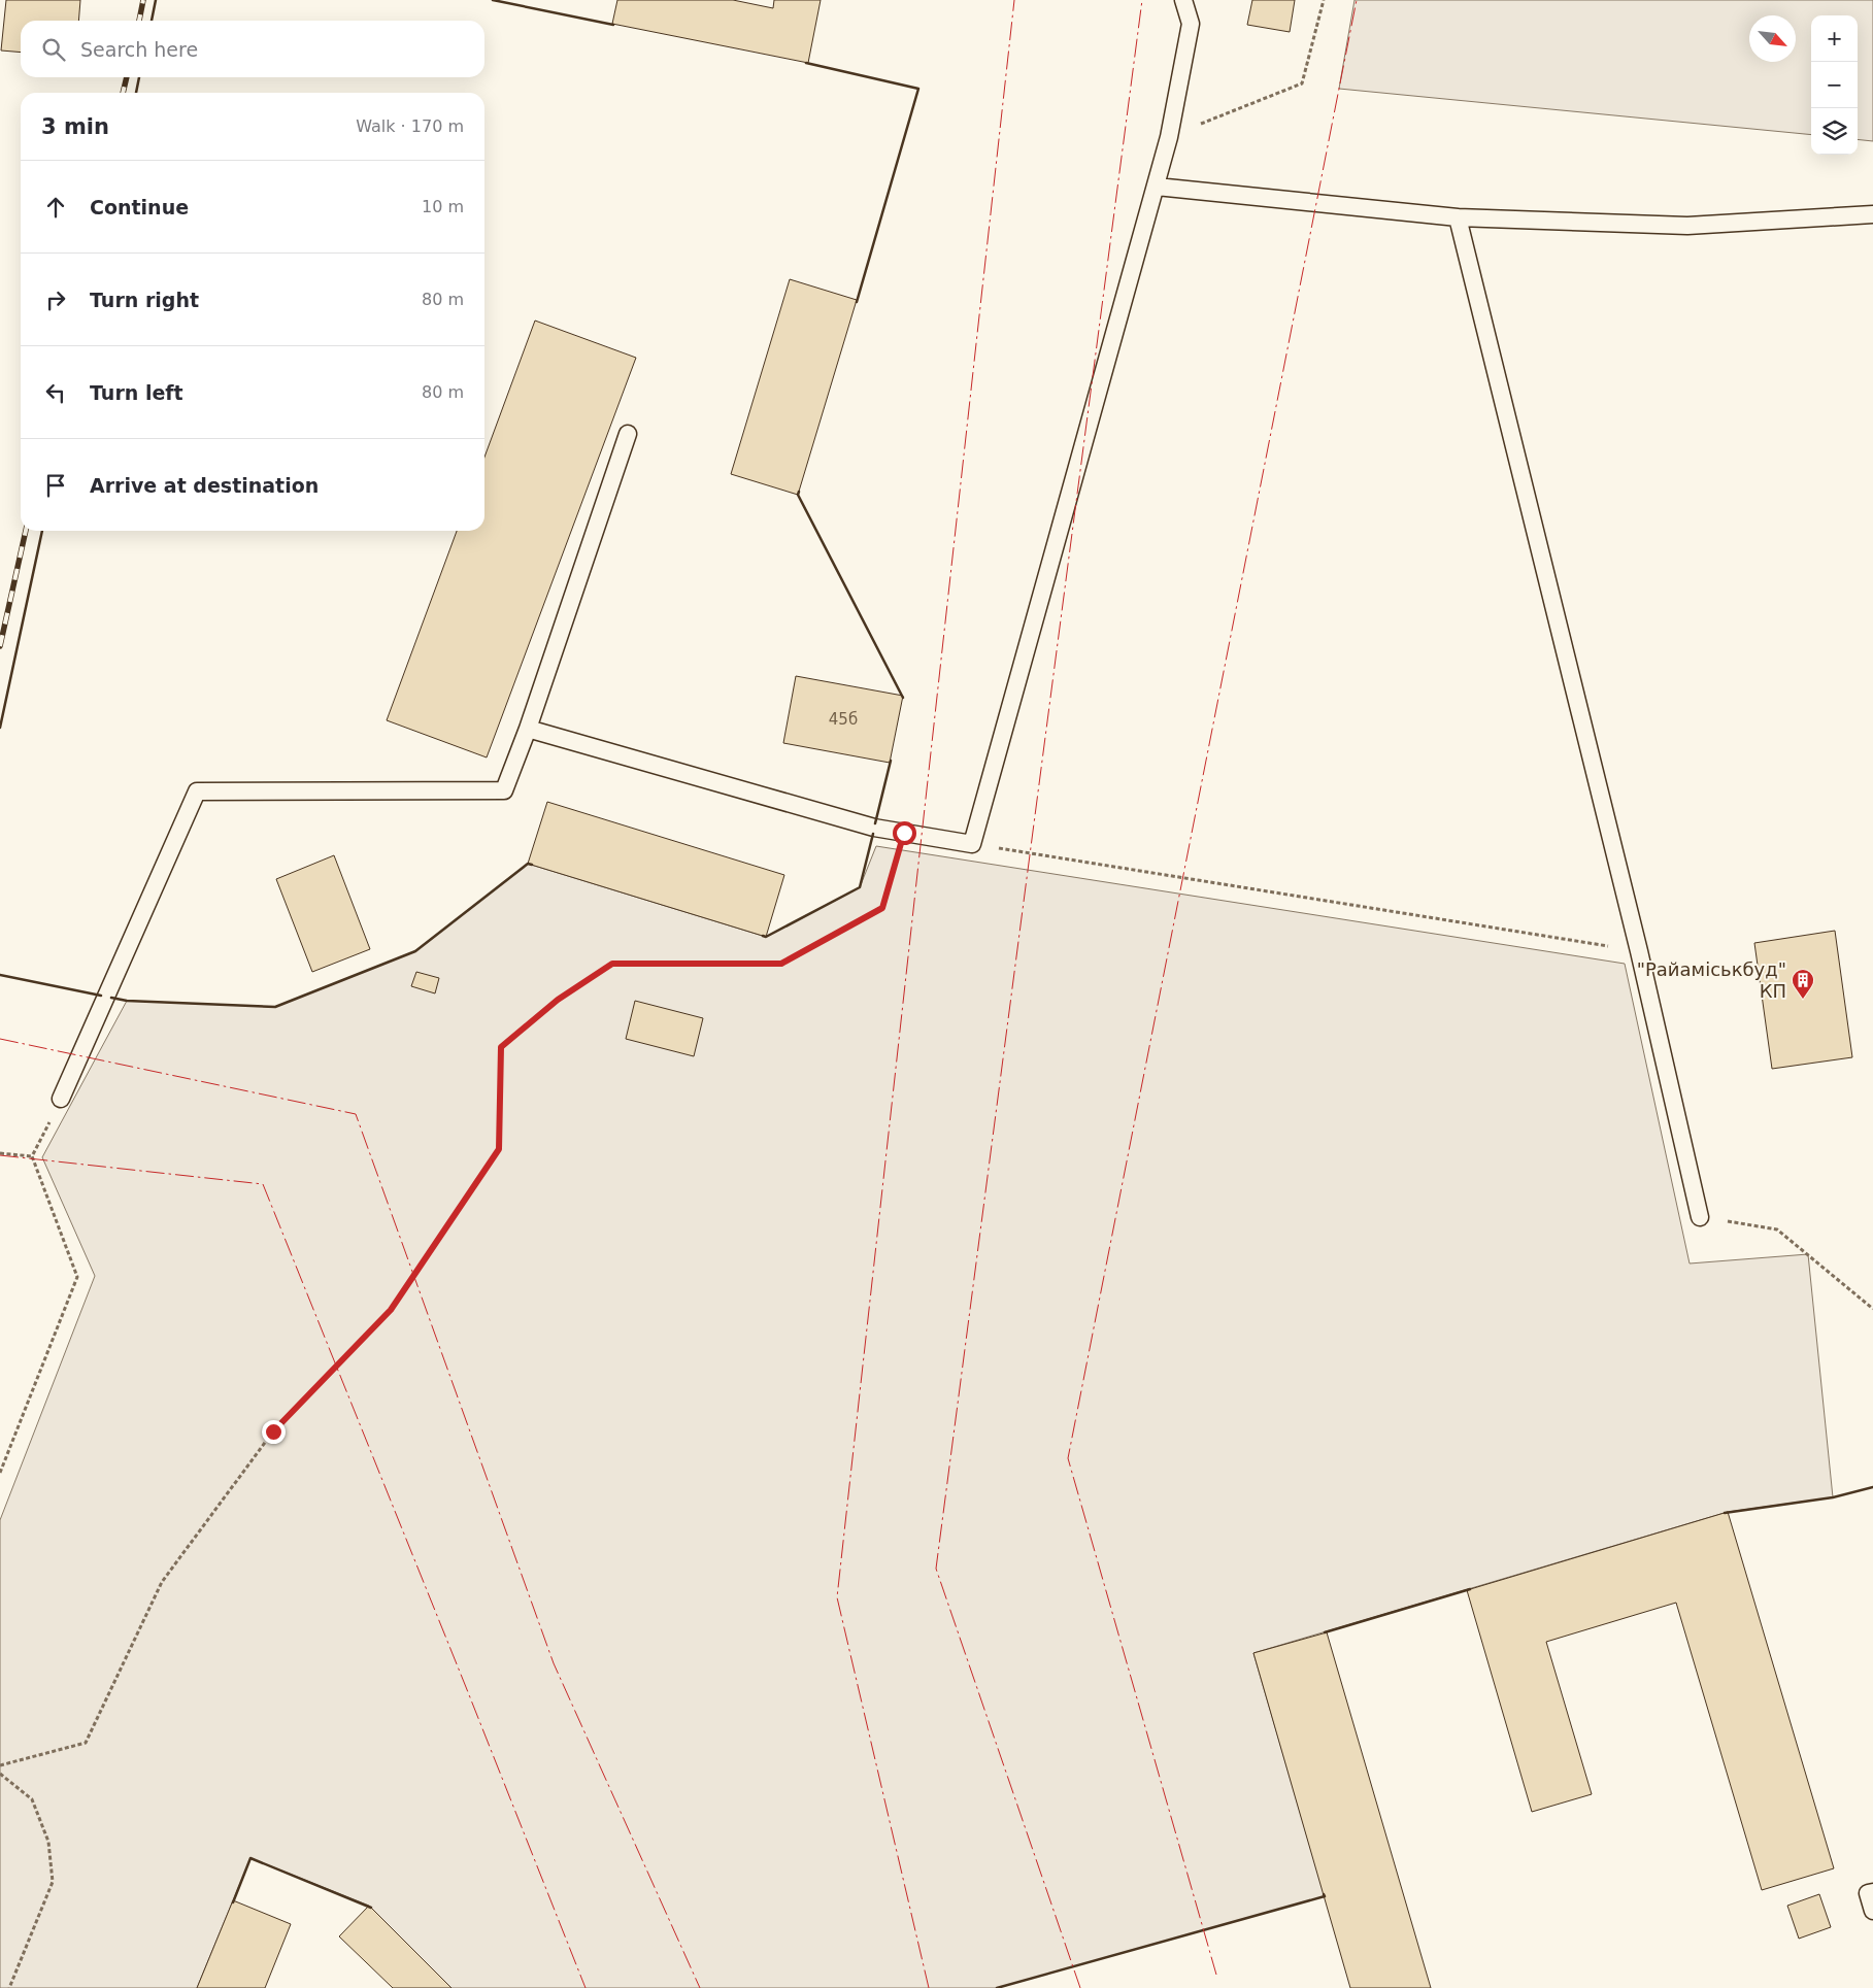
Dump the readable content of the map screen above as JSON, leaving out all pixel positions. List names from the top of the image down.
{
  "places": {
    "building": ["\"Райаміськбуд\" КП"]
  },
  "house_numbers": ["45б"],
  "north": "bottom right",
  "page": {
    "map_buttons": ["+", "−"],
    "search": "Search here",
    "heading": ["3 min", "Walk · 170 m"],
    "list": [
      ["Continue", "10 m"],
      ["Turn right", "80 m"],
      ["Turn left", "80 m"],
      "Arrive at destination"
    ]
  }
}
